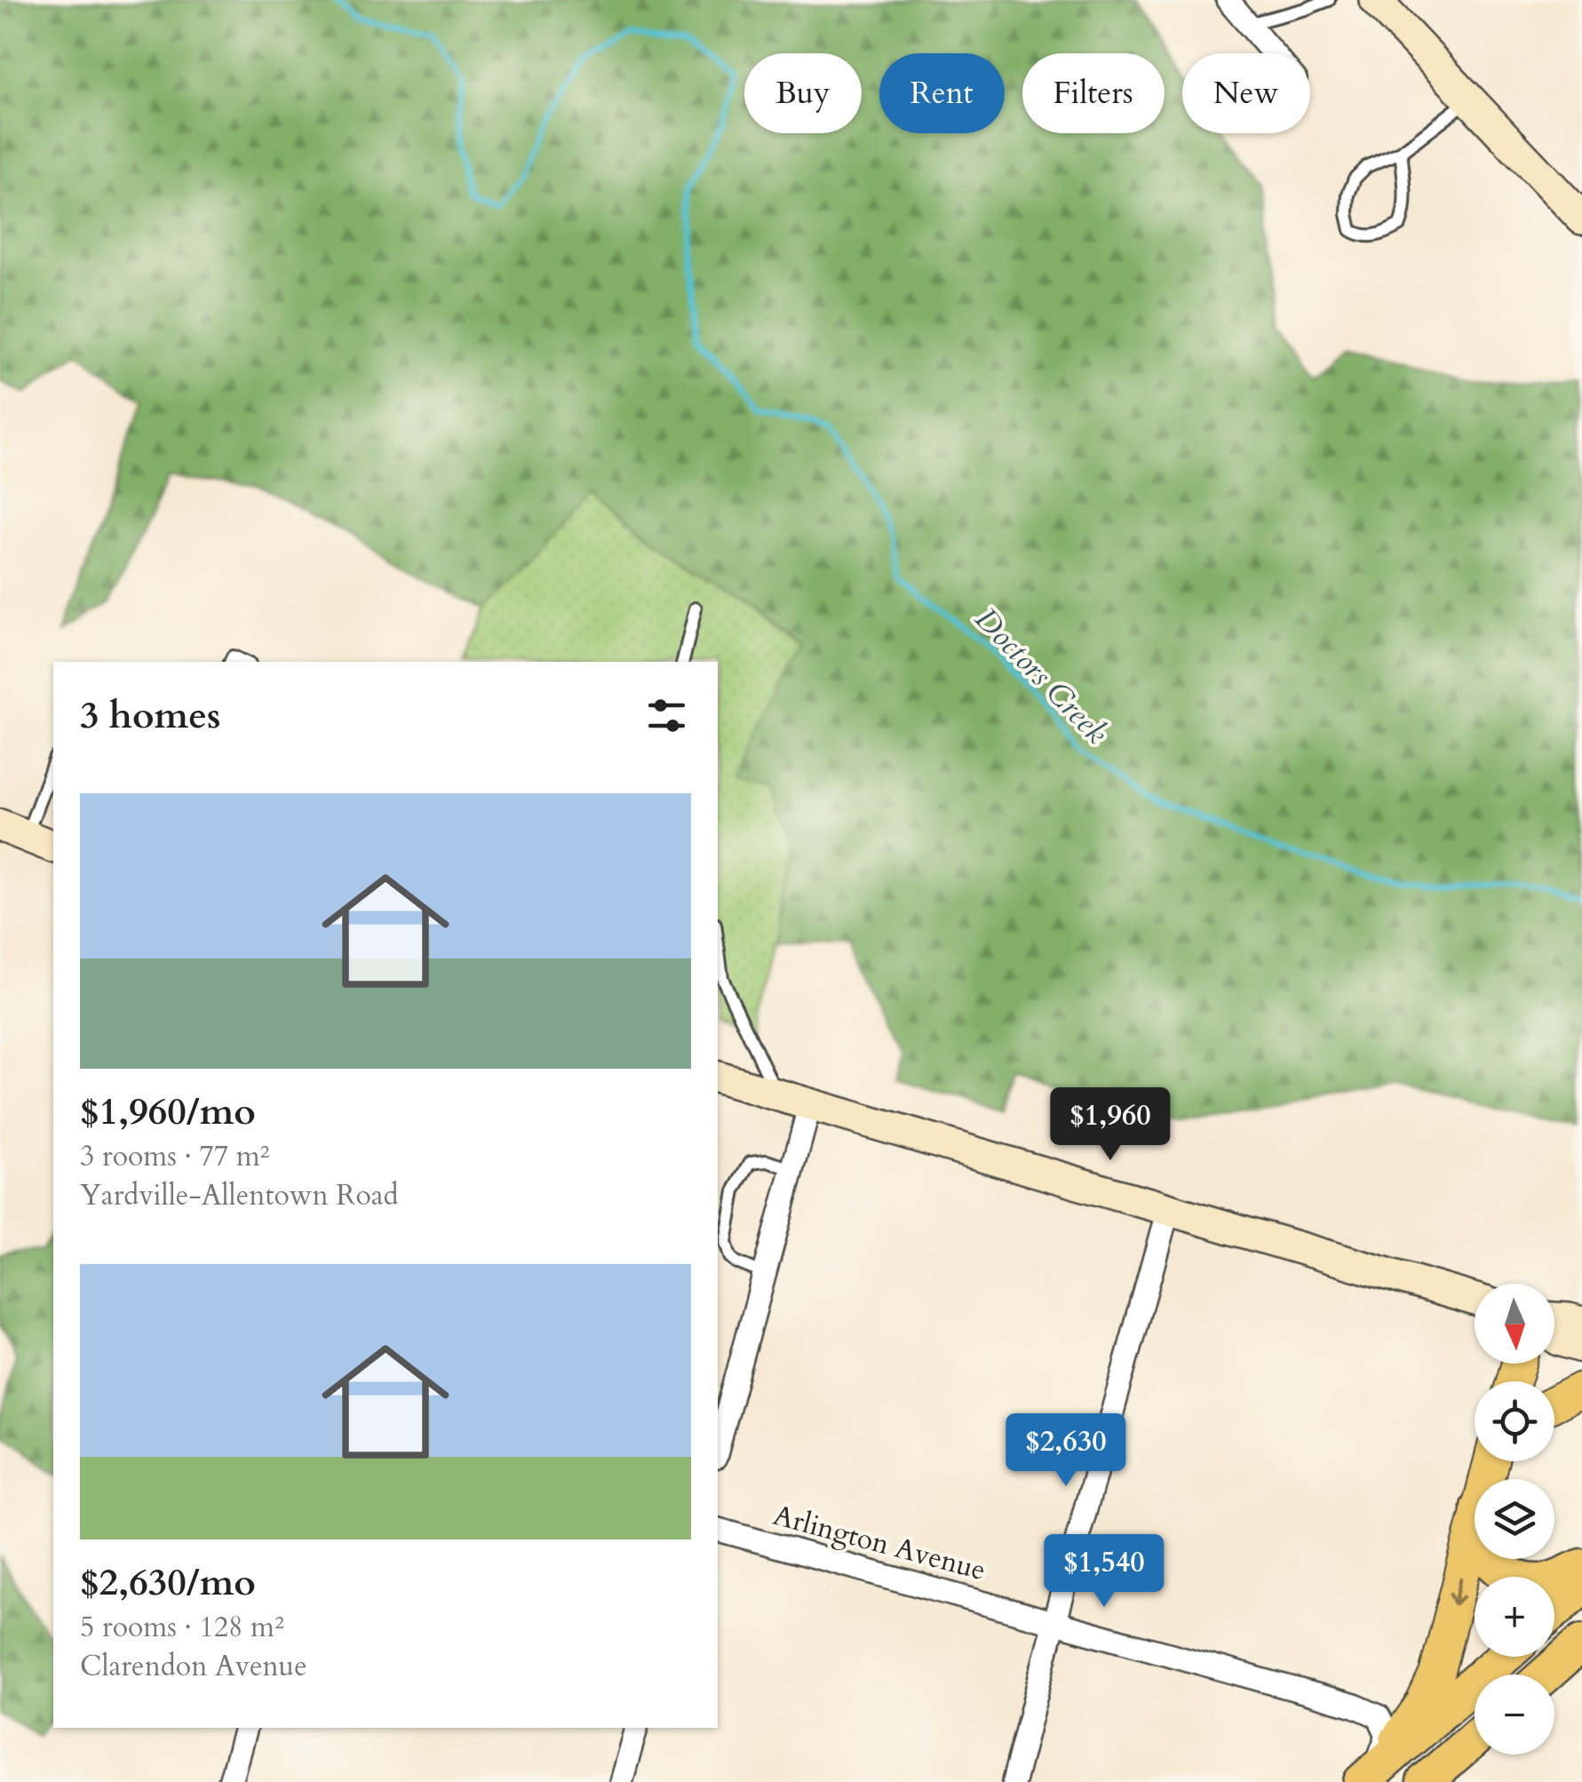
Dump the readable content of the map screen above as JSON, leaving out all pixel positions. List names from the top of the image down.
{
  "streets": {
    "street": ["Arlington Avenue"]
  },
  "water": ["Doctors Creek"],
  "north": "bottom",
  "page": {
    "chip": [
      "Buy",
      "Rent",
      "Filters",
      "New"
    ],
    "heading": "3 homes",
    "list": [
      {
        "name": "$1,960/mo",
        "note": "3 rooms · 77 m² · Yardville-Allentown Road"
      },
      {
        "name": "$2,630/mo",
        "note": "5 rooms · 128 m² · Clarendon Avenue"
      }
    ],
    "price": ["$1,960", "$2,630", "$1,540"],
    "map_buttons": ["+", "−"]
  }
}
